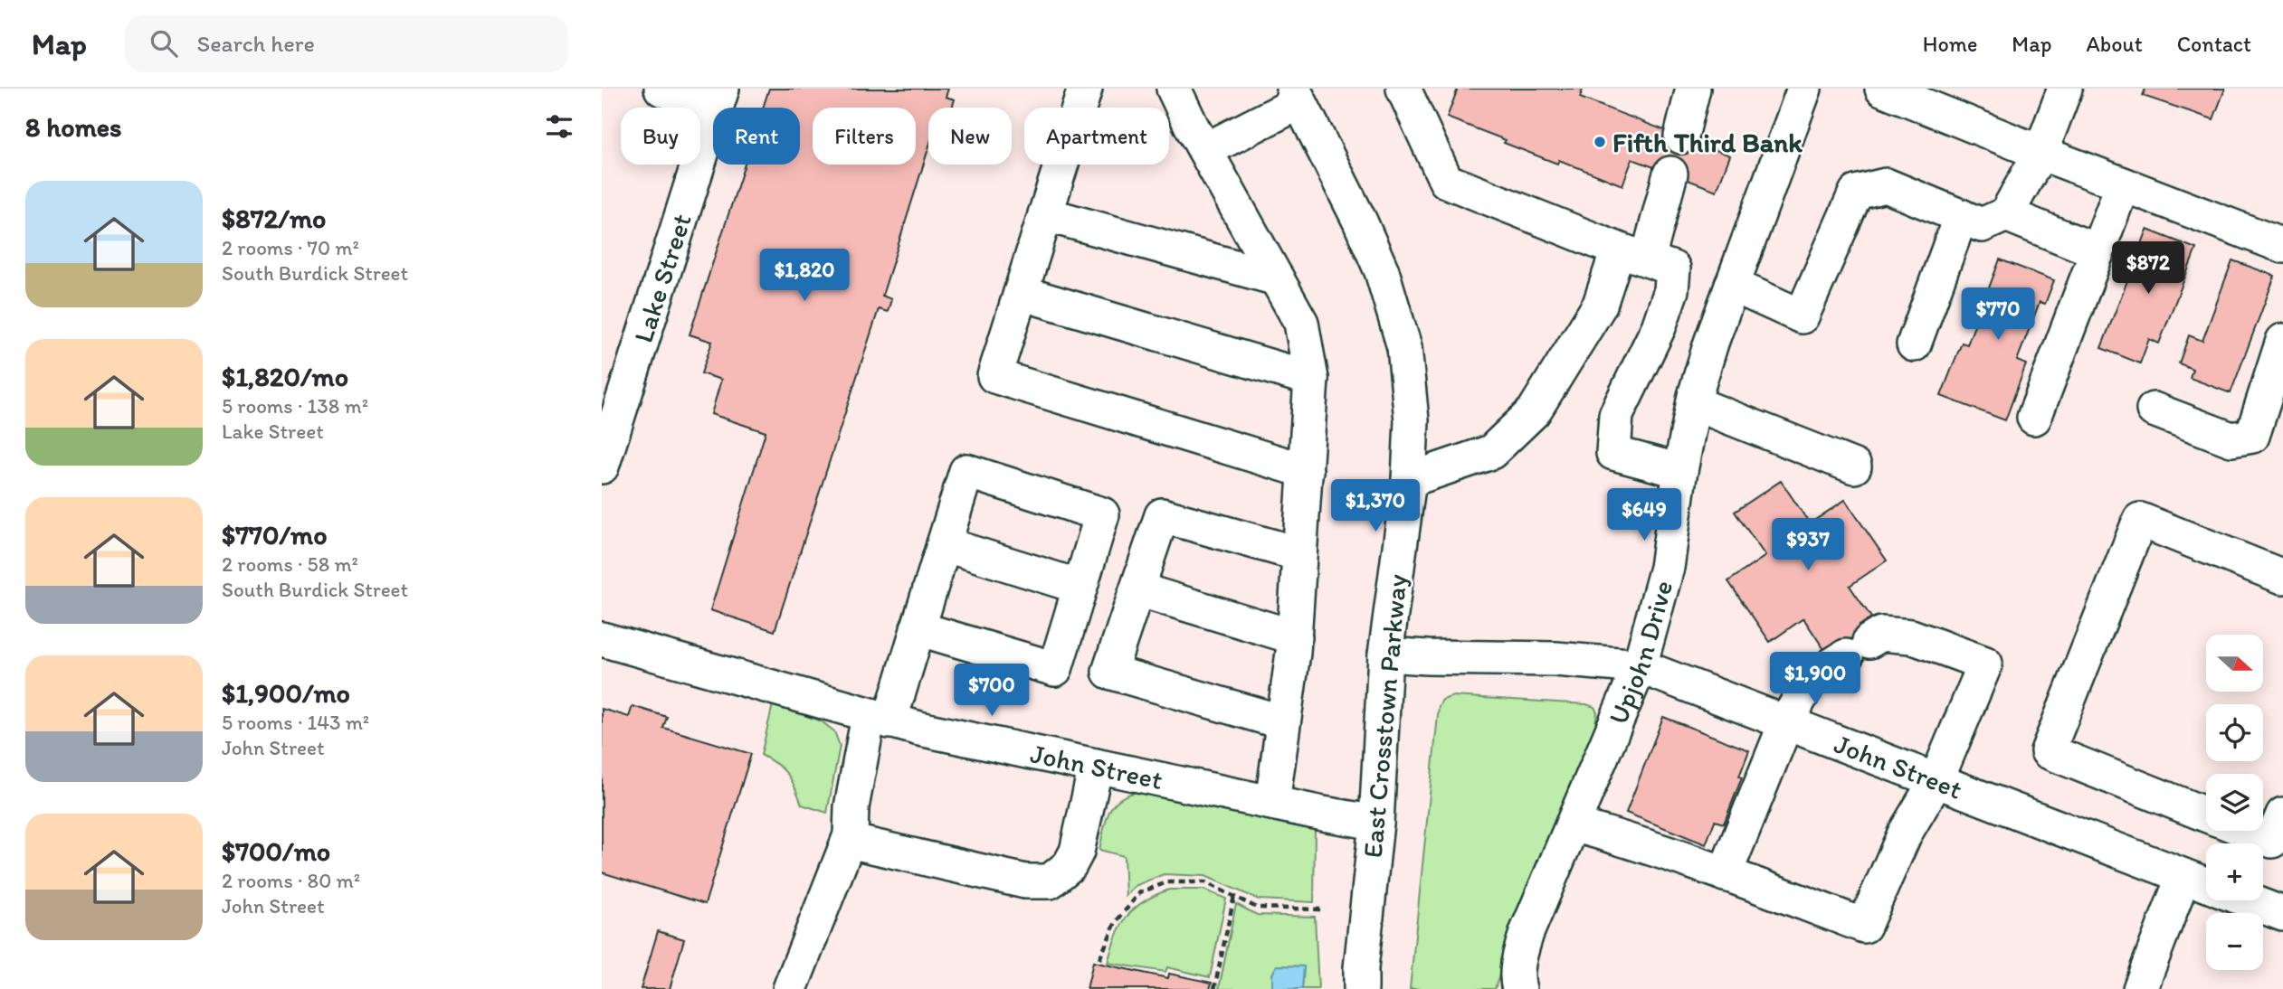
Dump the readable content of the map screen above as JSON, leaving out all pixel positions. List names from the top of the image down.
{
  "streets": {
    "street": [
      "Lake Street",
      "Upjohn Drive",
      "East Crosstown Parkway",
      "John Street"
    ]
  },
  "crossings": [
    ["Upjohn Drive", "John Street"],
    ["East Crosstown Parkway", "John Street"]
  ],
  "places": ["Fifth Third Bank"],
  "north": "right",
  "page": {
    "header": "Map",
    "search": "Search here",
    "nav": [
      "Home",
      "Map",
      "About",
      "Contact"
    ],
    "heading": "8 homes",
    "chip": [
      "Buy",
      "Rent",
      "Filters",
      "New",
      "Apartment"
    ],
    "list": [
      {
        "name": "$872/mo",
        "note": "2 rooms · 70 m² · South Burdick Street"
      },
      {
        "name": "$1,820/mo",
        "note": "5 rooms · 138 m² · Lake Street"
      },
      {
        "name": "$770/mo",
        "note": "2 rooms · 58 m² · South Burdick Street"
      },
      {
        "name": "$1,900/mo",
        "note": "5 rooms · 143 m² · John Street"
      },
      {
        "name": "$700/mo",
        "note": "2 rooms · 80 m² · John Street"
      }
    ],
    "price": [
      "$872",
      "$1,820",
      "$770",
      "$1,370",
      "$649",
      "$937",
      "$1,900",
      "$700"
    ],
    "map_buttons": ["+", "−"]
  }
}
